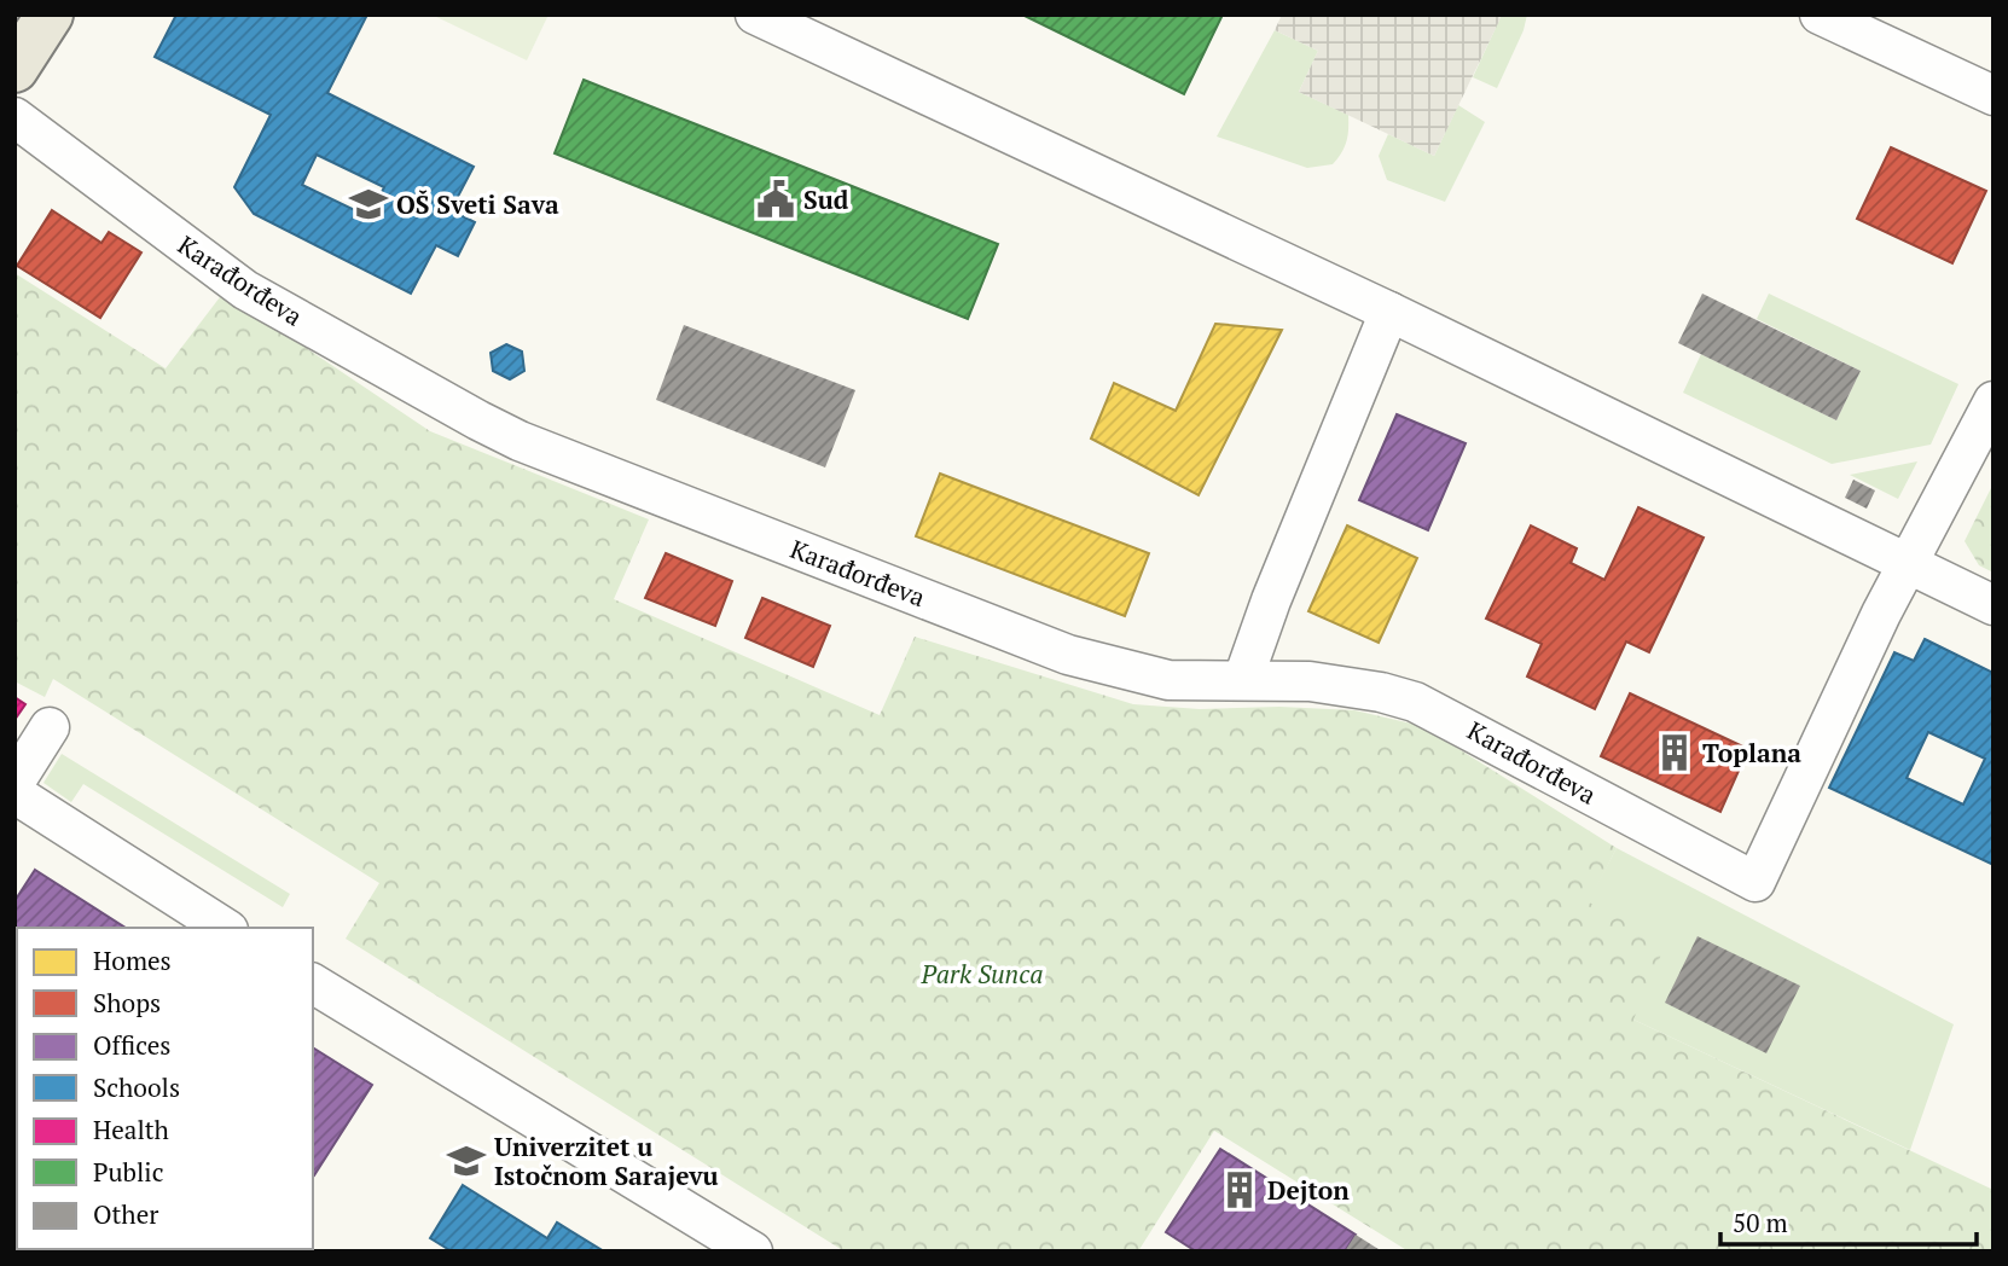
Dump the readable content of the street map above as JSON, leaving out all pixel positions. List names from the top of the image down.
{
  "streets": {
    "street": ["Karađorđeva"]
  },
  "parks": ["Park Sunca"],
  "places": {
    "public building": ["Sud"],
    "school or university": ["OŠ Sveti Sava", "Univerzitet u Istočnom Sarajevu"],
    "building": ["Toplana", "Dejton"]
  },
  "legend": [
    "Homes",
    "Shops",
    "Offices",
    "Schools",
    "Health",
    "Public",
    "Other"
  ],
  "scale_bar": "50 m"
}
